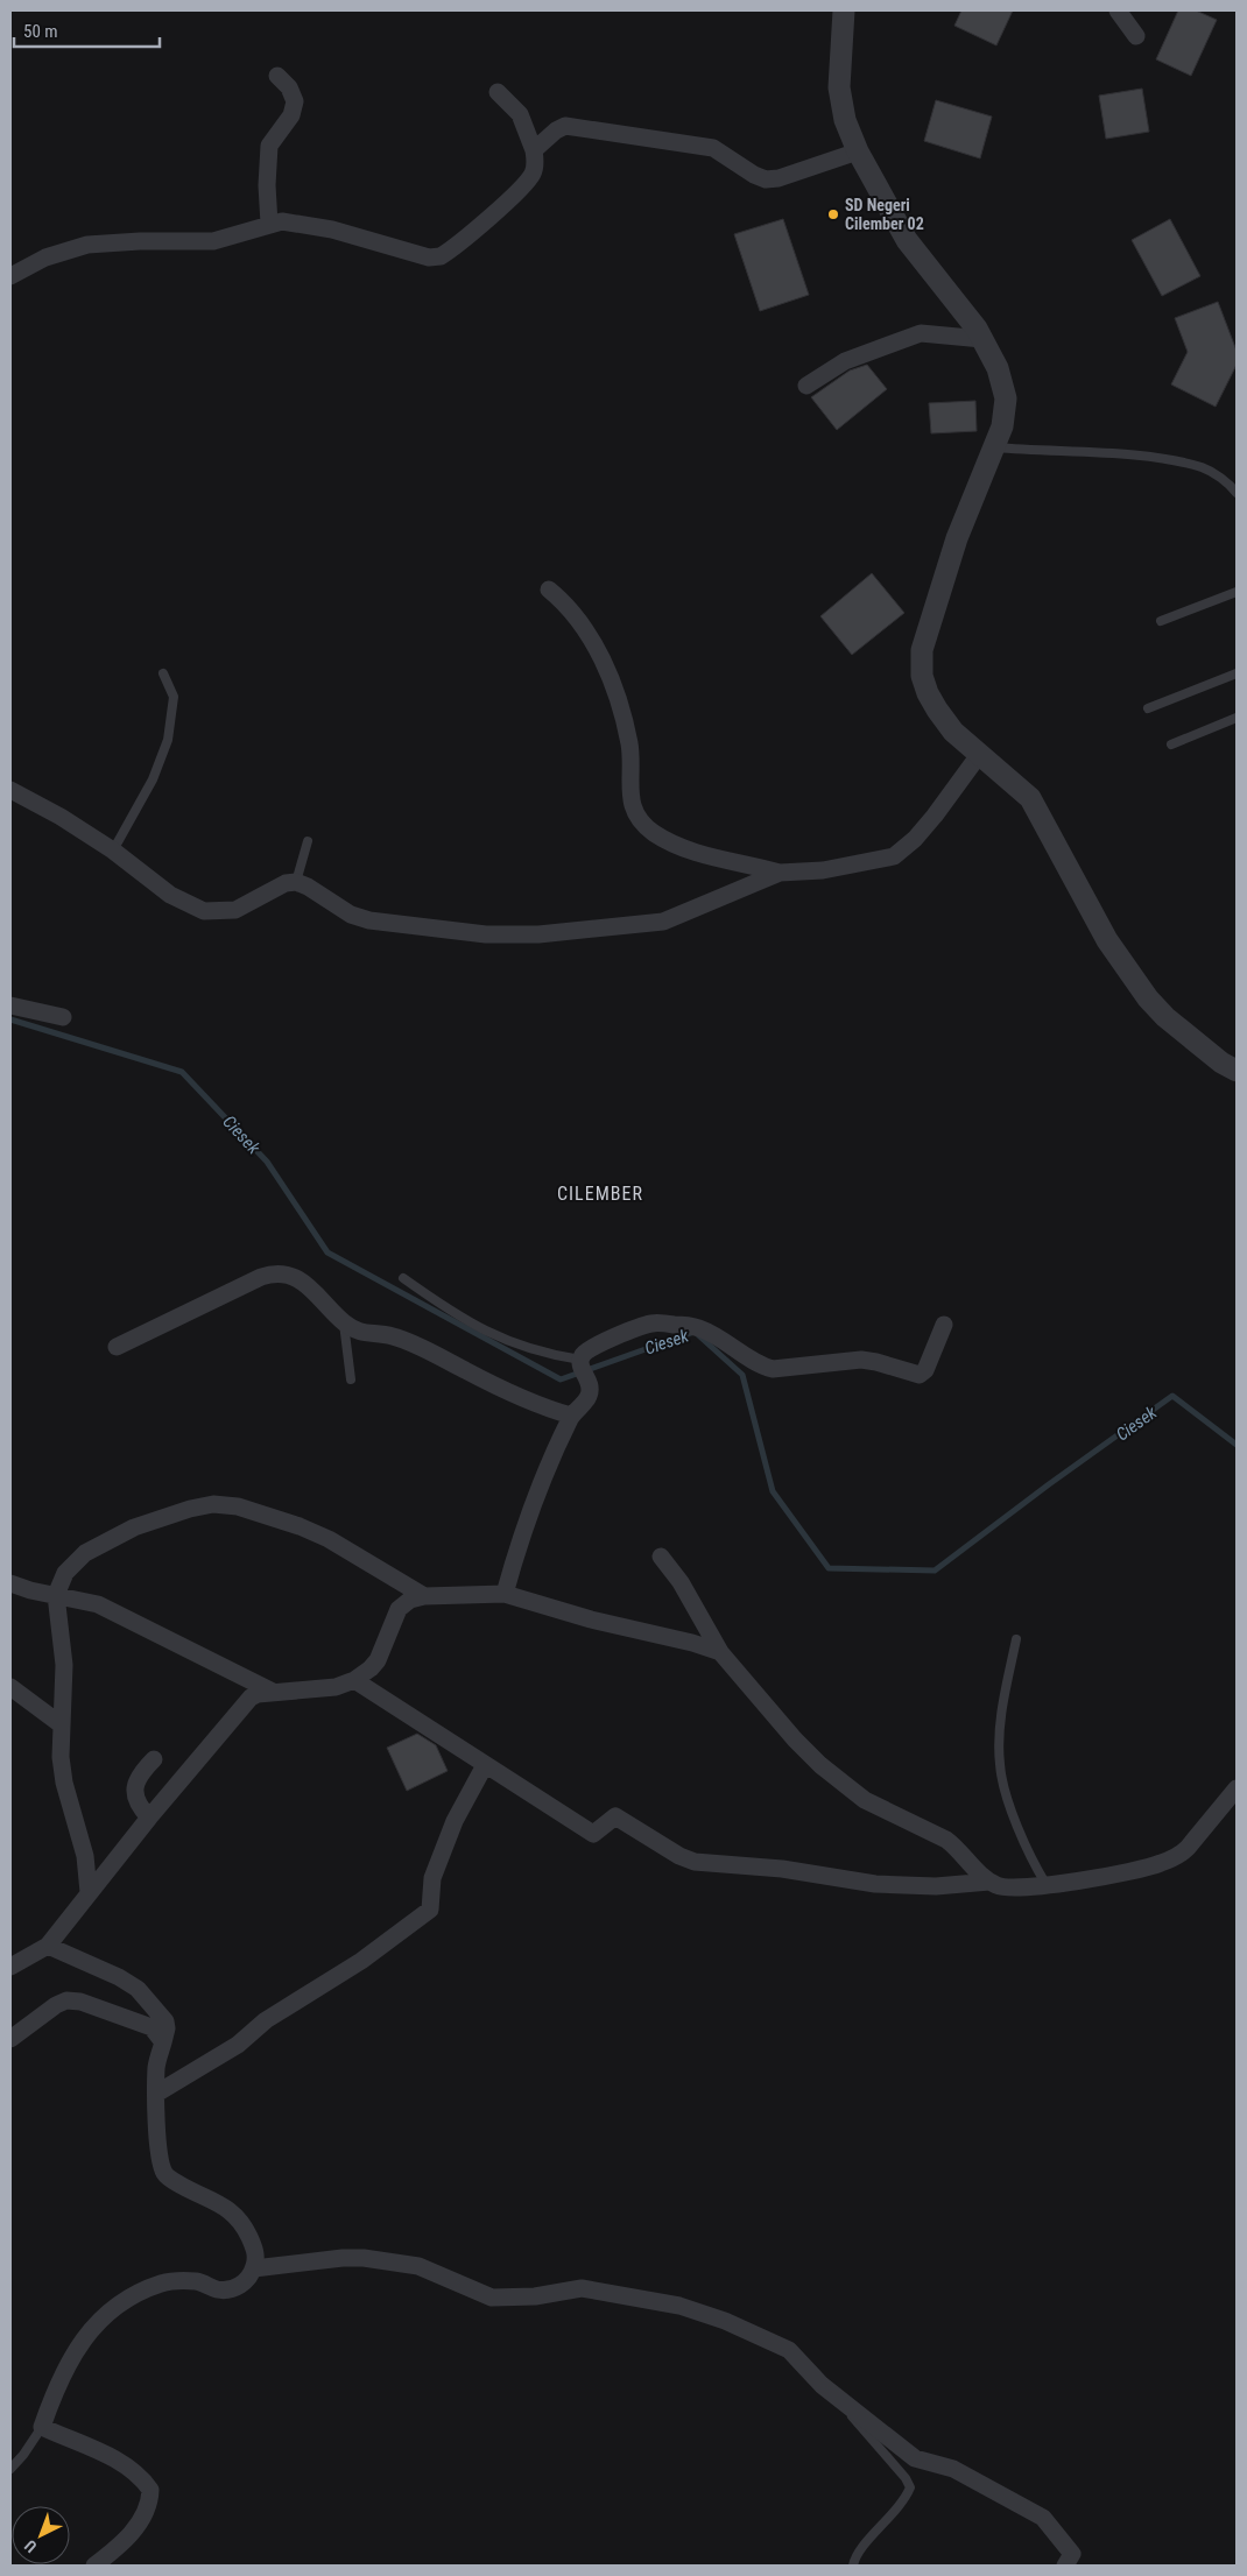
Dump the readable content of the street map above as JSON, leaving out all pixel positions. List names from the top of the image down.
{
  "districts": ["CILEMBER"],
  "water": ["Ciesek"],
  "places": ["SD Negeri Cilember 02"],
  "scale_bar": "50 m",
  "north": "bottom left"
}
